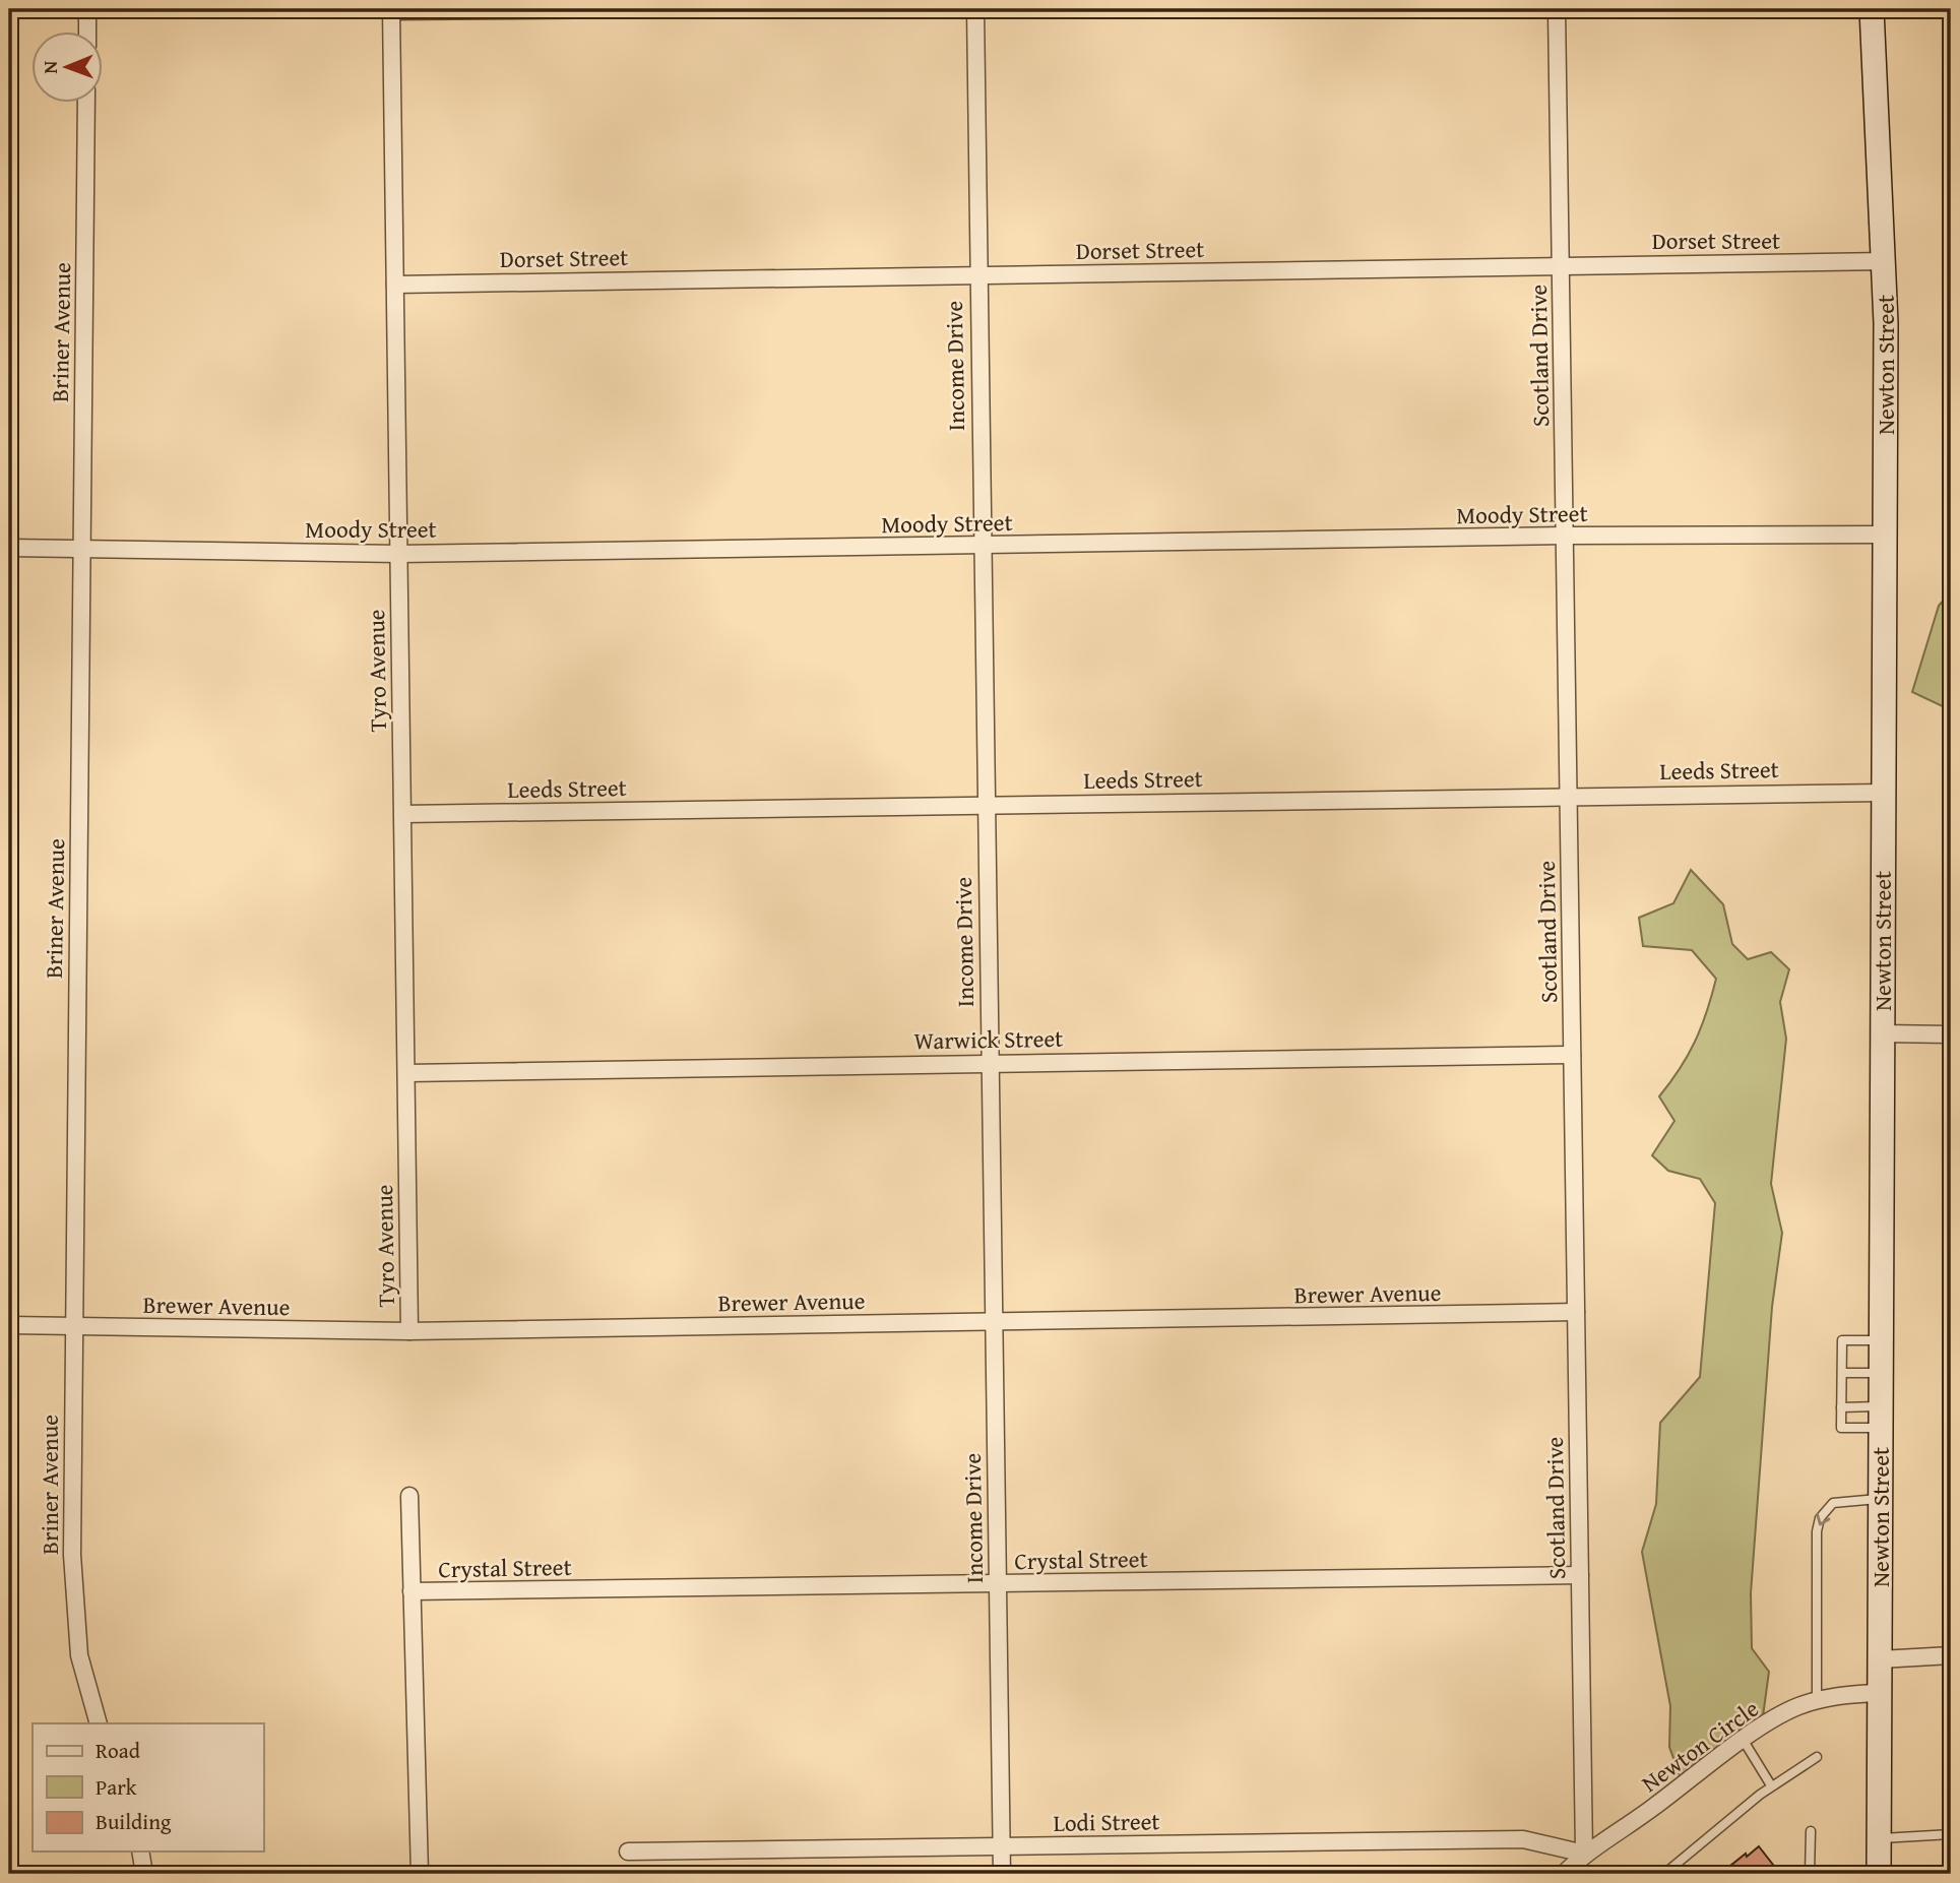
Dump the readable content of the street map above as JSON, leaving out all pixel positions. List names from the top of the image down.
{
  "streets": {
    "street": [
      "Dorset Street",
      "Briner Avenue",
      "Scotland Drive",
      "Newton Street",
      "Income Drive",
      "Moody Street",
      "Tyro Avenue",
      "Leeds Street",
      "Warwick Street",
      "Brewer Avenue",
      "Crystal Street",
      "Newton Circle",
      "Lodi Street"
    ]
  },
  "crossings": [
    ["Dorset Street", "Scotland Drive"],
    ["Dorset Street", "Newton Street"],
    ["Dorset Street", "Income Drive"],
    ["Dorset Street", "Tyro Avenue"],
    ["Briner Avenue", "Moody Street"],
    ["Briner Avenue", "Brewer Avenue"],
    ["Scotland Drive", "Moody Street"],
    ["Scotland Drive", "Leeds Street"],
    ["Scotland Drive", "Warwick Street"],
    ["Scotland Drive", "Brewer Avenue"],
    ["Scotland Drive", "Crystal Street"],
    ["Scotland Drive", "Newton Circle"],
    ["Scotland Drive", "Lodi Street"],
    ["Newton Street", "Moody Street"],
    ["Newton Street", "Leeds Street"],
    ["Newton Street", "Newton Circle"],
    ["Income Drive", "Moody Street"],
    ["Income Drive", "Leeds Street"],
    ["Income Drive", "Warwick Street"],
    ["Income Drive", "Brewer Avenue"],
    ["Income Drive", "Crystal Street"],
    ["Income Drive", "Lodi Street"],
    ["Moody Street", "Tyro Avenue"],
    ["Tyro Avenue", "Leeds Street"],
    ["Tyro Avenue", "Warwick Street"],
    ["Tyro Avenue", "Brewer Avenue"],
    ["Newton Circle", "Lodi Street"]
  ],
  "legend": ["Road", "Park", "Building"],
  "north": "left"
}
